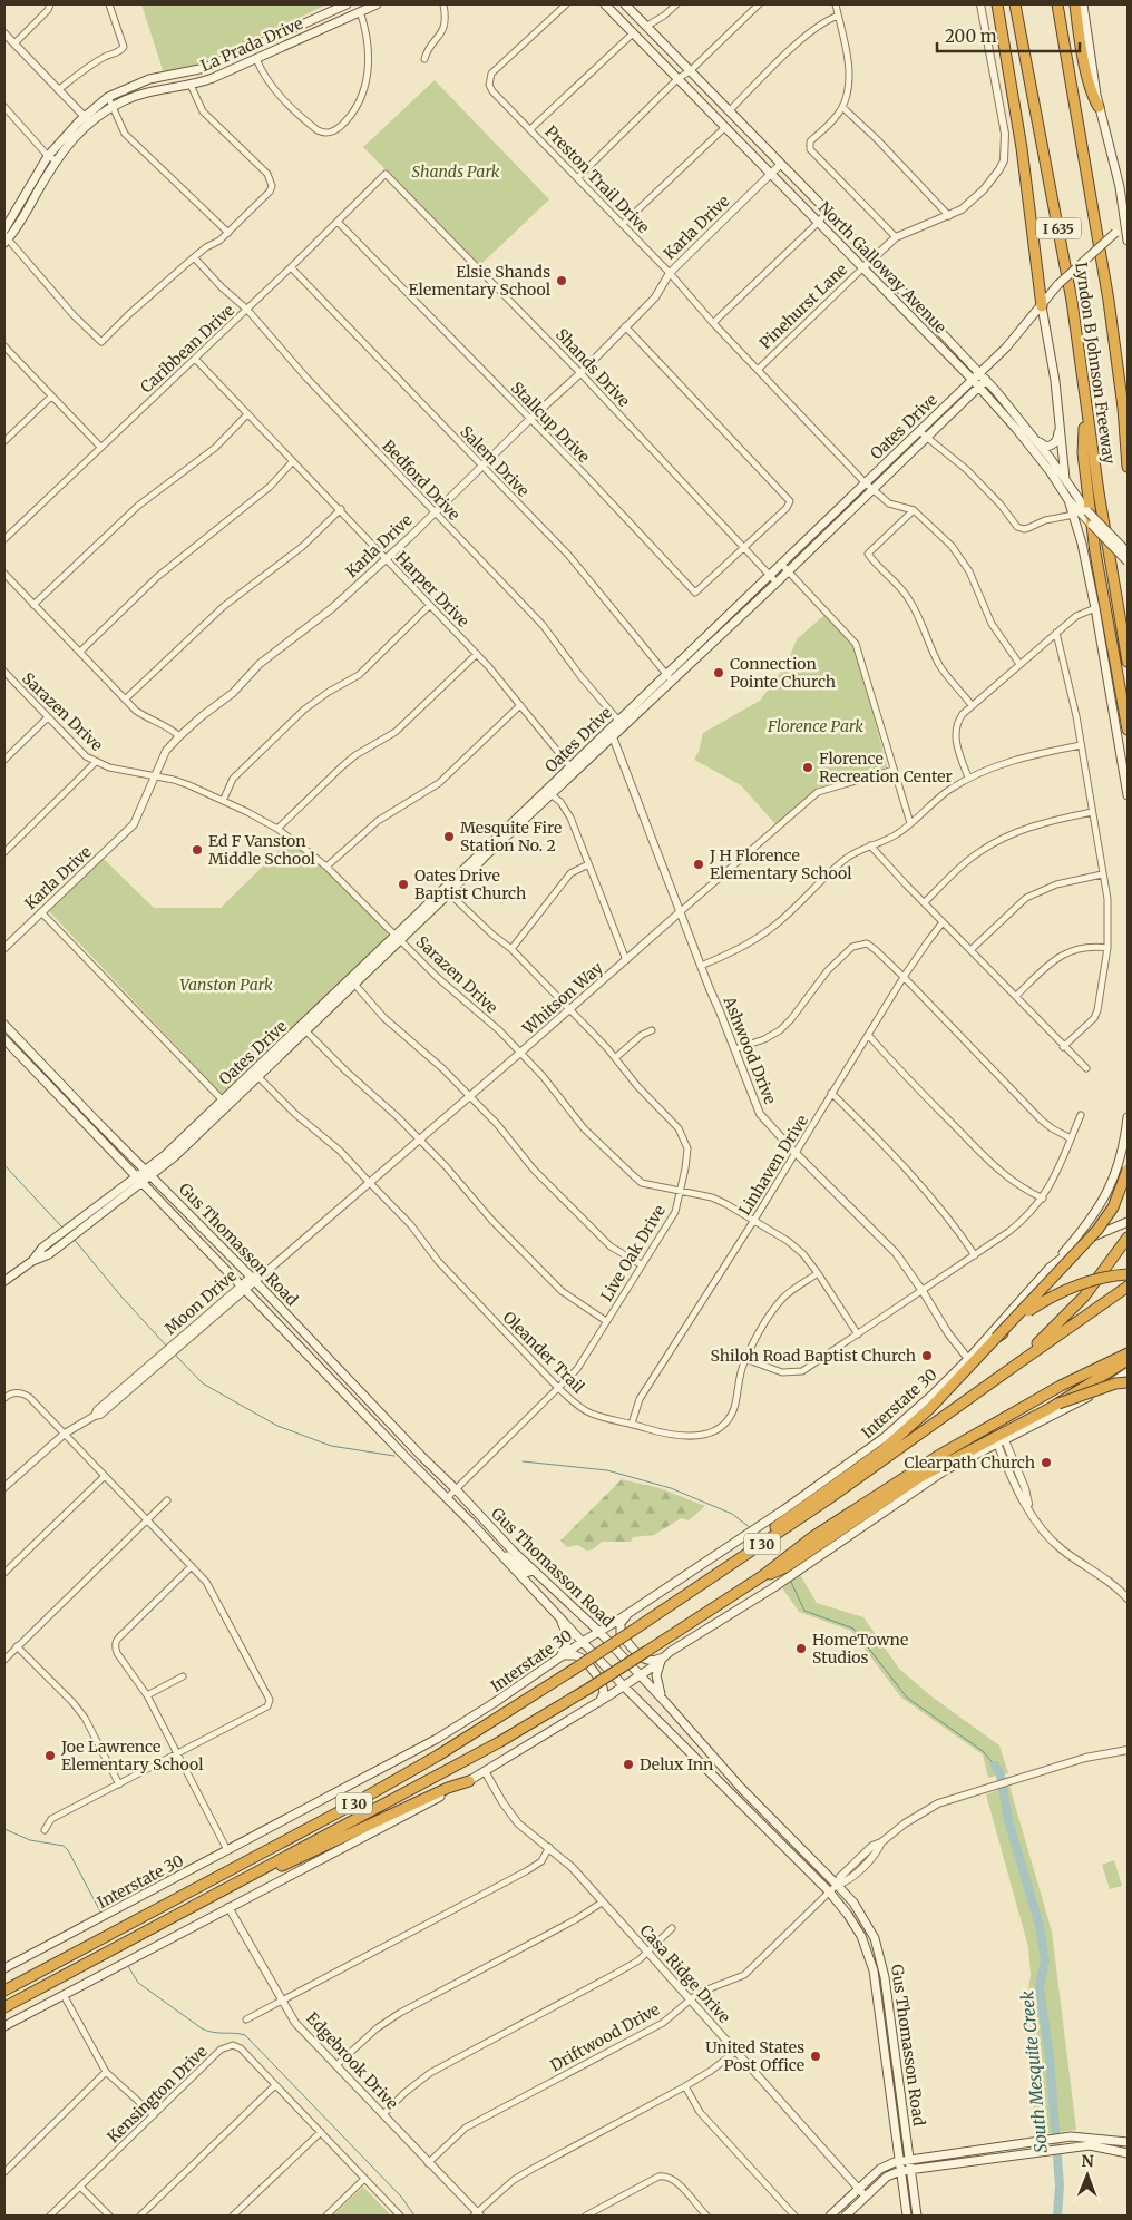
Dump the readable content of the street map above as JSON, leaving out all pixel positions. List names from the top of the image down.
{
  "streets": {
    "highway": ["I 635", "Lyndon B Johnson Freeway", "I 30"],
    "main road": [
      "La Prada Drive",
      "North Galloway Avenue",
      "Oates Drive",
      "Gus Thomasson Road",
      "Interstate 30"
    ],
    "street": [
      "Preston Trail Drive",
      "Karla Drive",
      "Pinehurst Lane",
      "Caribbean Drive",
      "Shands Drive",
      "Stallcup Drive",
      "Salem Drive",
      "Bedford Drive",
      "Harper Drive",
      "Sarazen Drive",
      "Whitson Way",
      "Ashwood Drive",
      "Linhaven Drive",
      "Live Oak Drive",
      "Moon Drive",
      "Oleander Trail",
      "Casa Ridge Drive",
      "Driftwood Drive",
      "Edgebrook Drive",
      "Kensington Drive"
    ]
  },
  "crossings": [
    ["Preston Trail Drive", "Karla Drive"],
    ["Preston Trail Drive", "Pinehurst Lane"],
    ["Preston Trail Drive", "Oates Drive"],
    ["Karla Drive", "North Galloway Avenue"],
    ["Karla Drive", "Shands Drive"],
    ["Karla Drive", "Stallcup Drive"],
    ["Karla Drive", "Salem Drive"],
    ["Karla Drive", "Bedford Drive"],
    ["Karla Drive", "Harper Drive"],
    ["Karla Drive", "Sarazen Drive"],
    ["North Galloway Avenue", "Pinehurst Lane"],
    ["North Galloway Avenue", "Oates Drive"],
    ["Caribbean Drive", "Shands Drive"],
    ["Caribbean Drive", "Stallcup Drive"],
    ["Caribbean Drive", "Salem Drive"],
    ["Caribbean Drive", "Bedford Drive"],
    ["Caribbean Drive", "Harper Drive"],
    ["Shands Drive", "Stallcup Drive"],
    ["Shands Drive", "Oates Drive"],
    ["Oates Drive", "Salem Drive"],
    ["Oates Drive", "Bedford Drive"],
    ["Oates Drive", "Harper Drive"],
    ["Oates Drive", "Sarazen Drive"],
    ["Oates Drive", "Ashwood Drive"],
    ["Oates Drive", "Gus Thomasson Road"],
    ["Oates Drive", "Live Oak Drive"],
    ["Oates Drive", "Oleander Trail"],
    ["Sarazen Drive", "Whitson Way"],
    ["Sarazen Drive", "Linhaven Drive"],
    ["Sarazen Drive", "Live Oak Drive"],
    ["Sarazen Drive", "Oleander Trail"],
    ["Whitson Way", "Ashwood Drive"],
    ["Whitson Way", "Live Oak Drive"],
    ["Whitson Way", "Moon Drive"],
    ["Whitson Way", "Oleander Trail"],
    ["Ashwood Drive", "Linhaven Drive"],
    ["Ashwood Drive", "Interstate 30"],
    ["Linhaven Drive", "Oleander Trail"],
    ["Gus Thomasson Road", "Live Oak Drive"],
    ["Gus Thomasson Road", "Moon Drive"],
    ["Gus Thomasson Road", "Interstate 30"],
    ["Gus Thomasson Road", "Driftwood Drive"],
    ["Live Oak Drive", "Oleander Trail"],
    ["Casa Ridge Drive", "Driftwood Drive"],
    ["Driftwood Drive", "Edgebrook Drive"]
  ],
  "water": ["South Mesquite Creek"],
  "parks": ["Shands Park", "Florence Park", "Vanston Park"],
  "places": [
    "Elsie Shands Elementary School",
    "Connection Pointe Church",
    "Florence Recreation Center",
    "Mesquite Fire Station No. 2",
    "Ed F Vanston Middle School",
    "J H Florence Elementary School",
    "Oates Drive Baptist Church",
    "Shiloh Road Baptist Church",
    "Clearpath Church",
    "HomeTowne Studios",
    "Joe Lawrence Elementary School",
    "Delux Inn",
    "United States Post Office"
  ],
  "scale_bar": "200 m",
  "north": "top"
}
